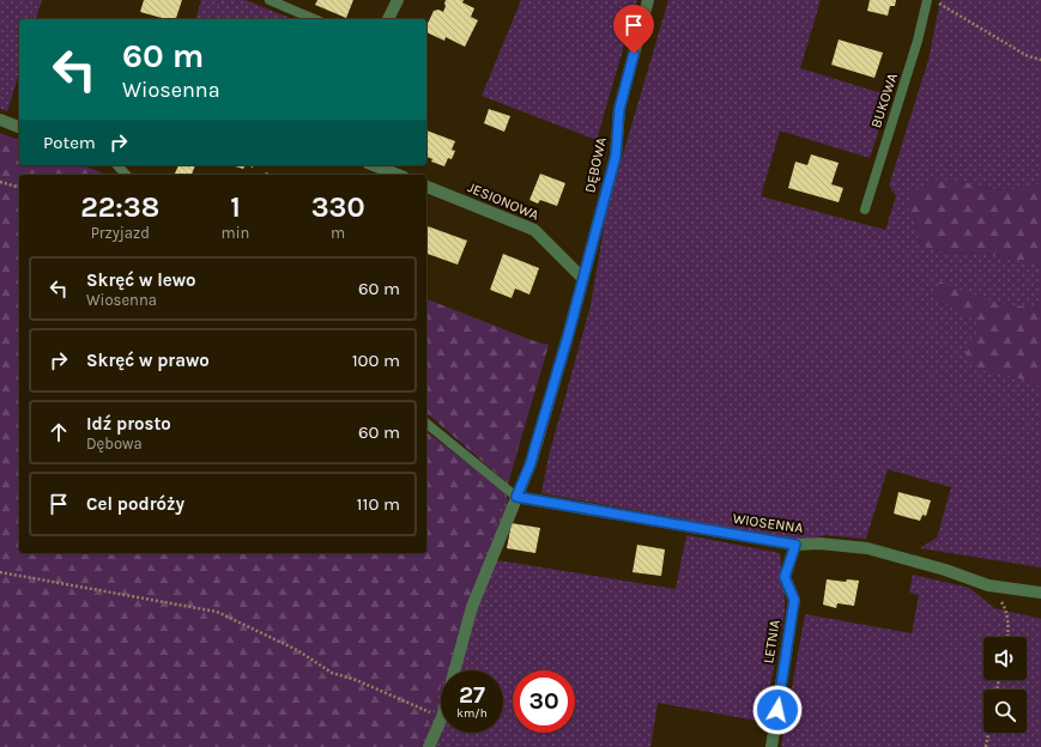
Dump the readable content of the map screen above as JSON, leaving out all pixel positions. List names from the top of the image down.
{
  "streets": {
    "street": [
      "DĘBOWA",
      "JESIONOWA",
      "WIOSENNA",
      "LETNIA"
    ],
    "lane": ["BUKOWA"]
  },
  "crossings": [
    ["DĘBOWA", "JESIONOWA"],
    ["DĘBOWA", "WIOSENNA"],
    ["WIOSENNA", "LETNIA"]
  ],
  "page": {
    "turn": ["60 m", "Wiosenna"],
    "then": "Potem",
    "eta": [
      "22:38",
      "Przyjazd",
      "1",
      "min",
      "330",
      "m"
    ],
    "list": [
      {
        "name": "Skręć w lewo",
        "note": "Wiosenna",
        "value": "60 m"
      },
      {
        "name": "Skręć w prawo",
        "value": "100 m"
      },
      {
        "name": "Idź prosto",
        "note": "Dębowa",
        "value": "60 m"
      },
      {
        "name": "Cel podróży",
        "value": "110 m"
      }
    ],
    "speed": "27 km/h",
    "limit": "30"
  }
}
